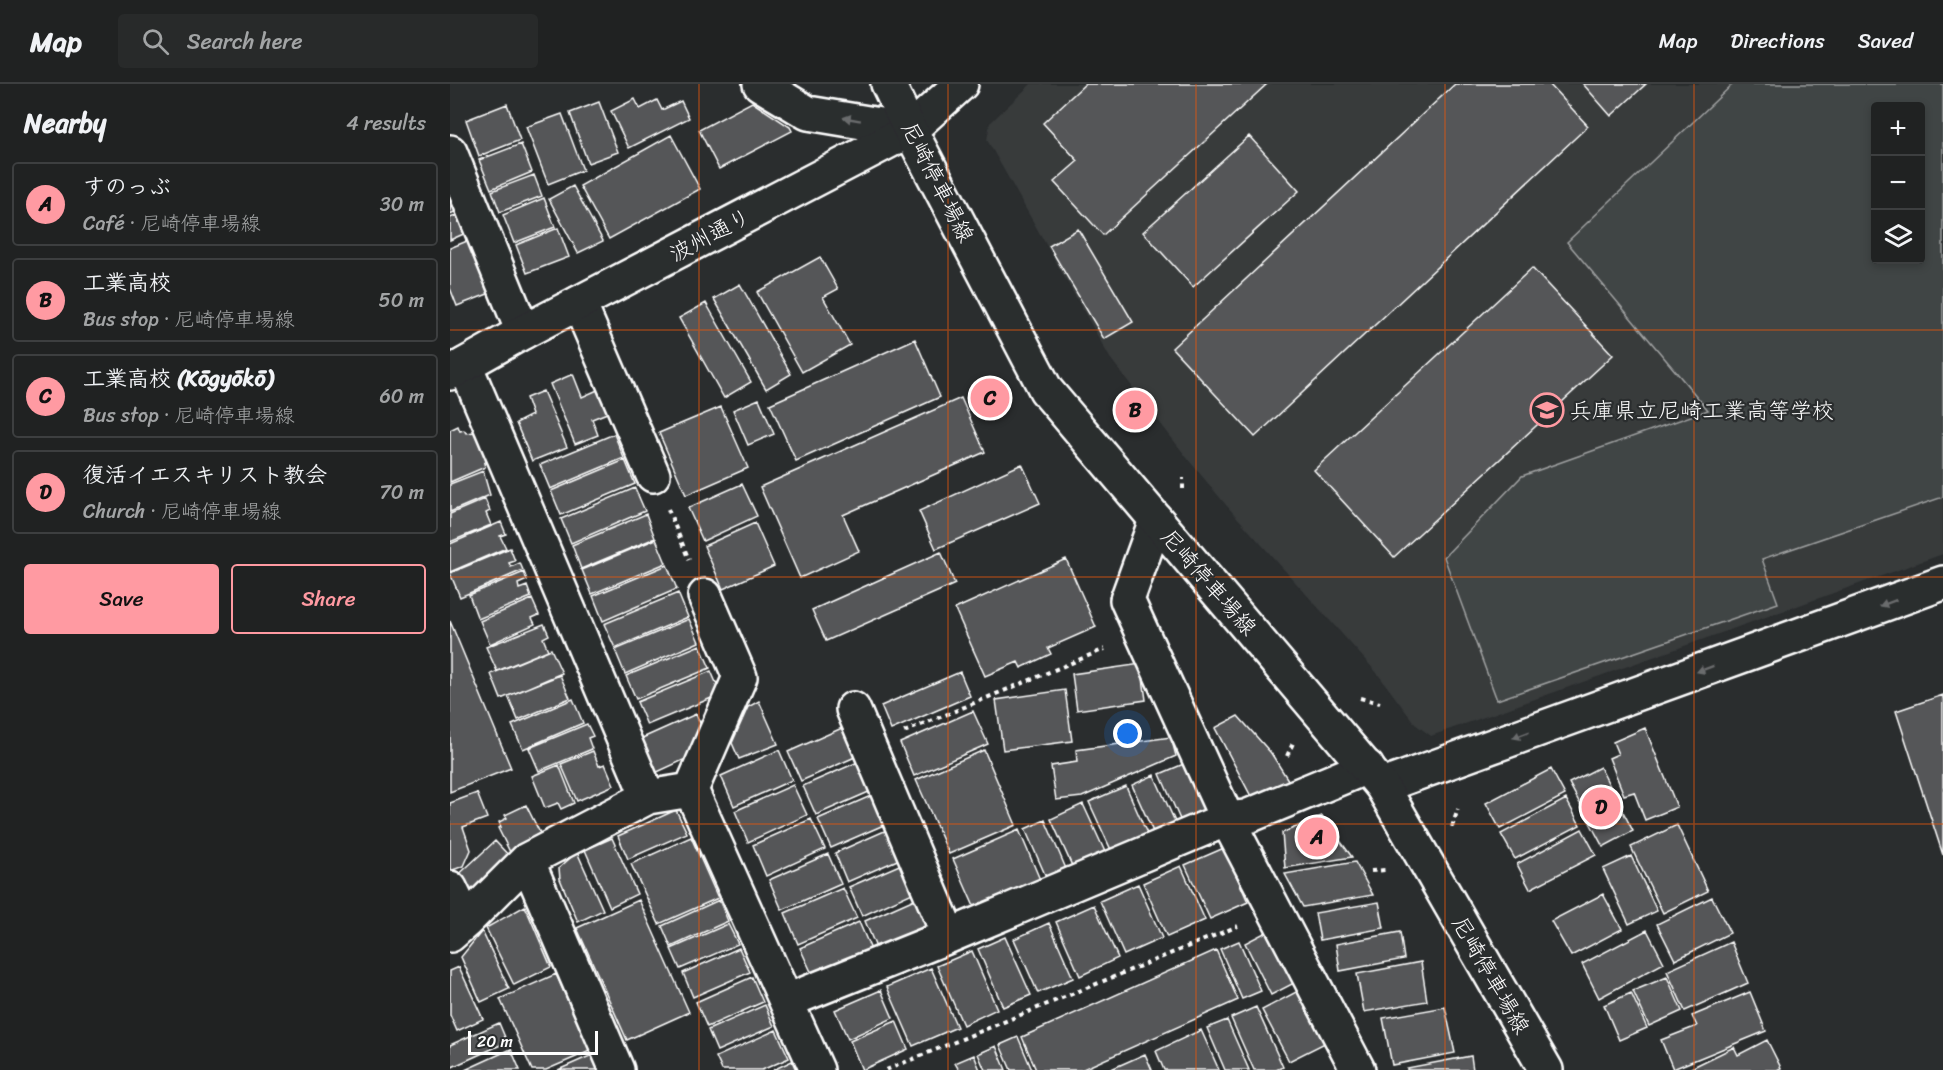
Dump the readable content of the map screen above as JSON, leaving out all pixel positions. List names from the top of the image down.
{
  "streets": {
    "street": ["尼崎停車場線", "波州通り"]
  },
  "crossings": [
    ["尼崎停車場線", "波州通り"]
  ],
  "places": {
    "school or university": ["兵庫県立尼崎工業高等学校"]
  },
  "scale_bar": "20 m",
  "page": {
    "header": "Map",
    "search": "Search here",
    "nav": ["Map", "Directions", "Saved"],
    "heading": ["Nearby", "4 results"],
    "map_buttons": ["+", "−"],
    "list": [
      {
        "mark": "A",
        "name": "すのっぶ",
        "note": "Café · 尼崎停車場線",
        "value": "30 m"
      },
      {
        "mark": "B",
        "name": "工業高校",
        "note": "Bus stop · 尼崎停車場線",
        "value": "50 m"
      },
      {
        "mark": "C",
        "name": "工業高校 (Kōgyōkō)",
        "note": "Bus stop · 尼崎停車場線",
        "value": "60 m"
      },
      {
        "mark": "D",
        "name": "復活イエスキリスト教会",
        "note": "Church · 尼崎停車場線",
        "value": "70 m"
      }
    ],
    "pins": [
      "C",
      "B",
      "D",
      "A"
    ],
    "buttons": ["Save", "Share"],
    "scale": "20 m"
  }
}
